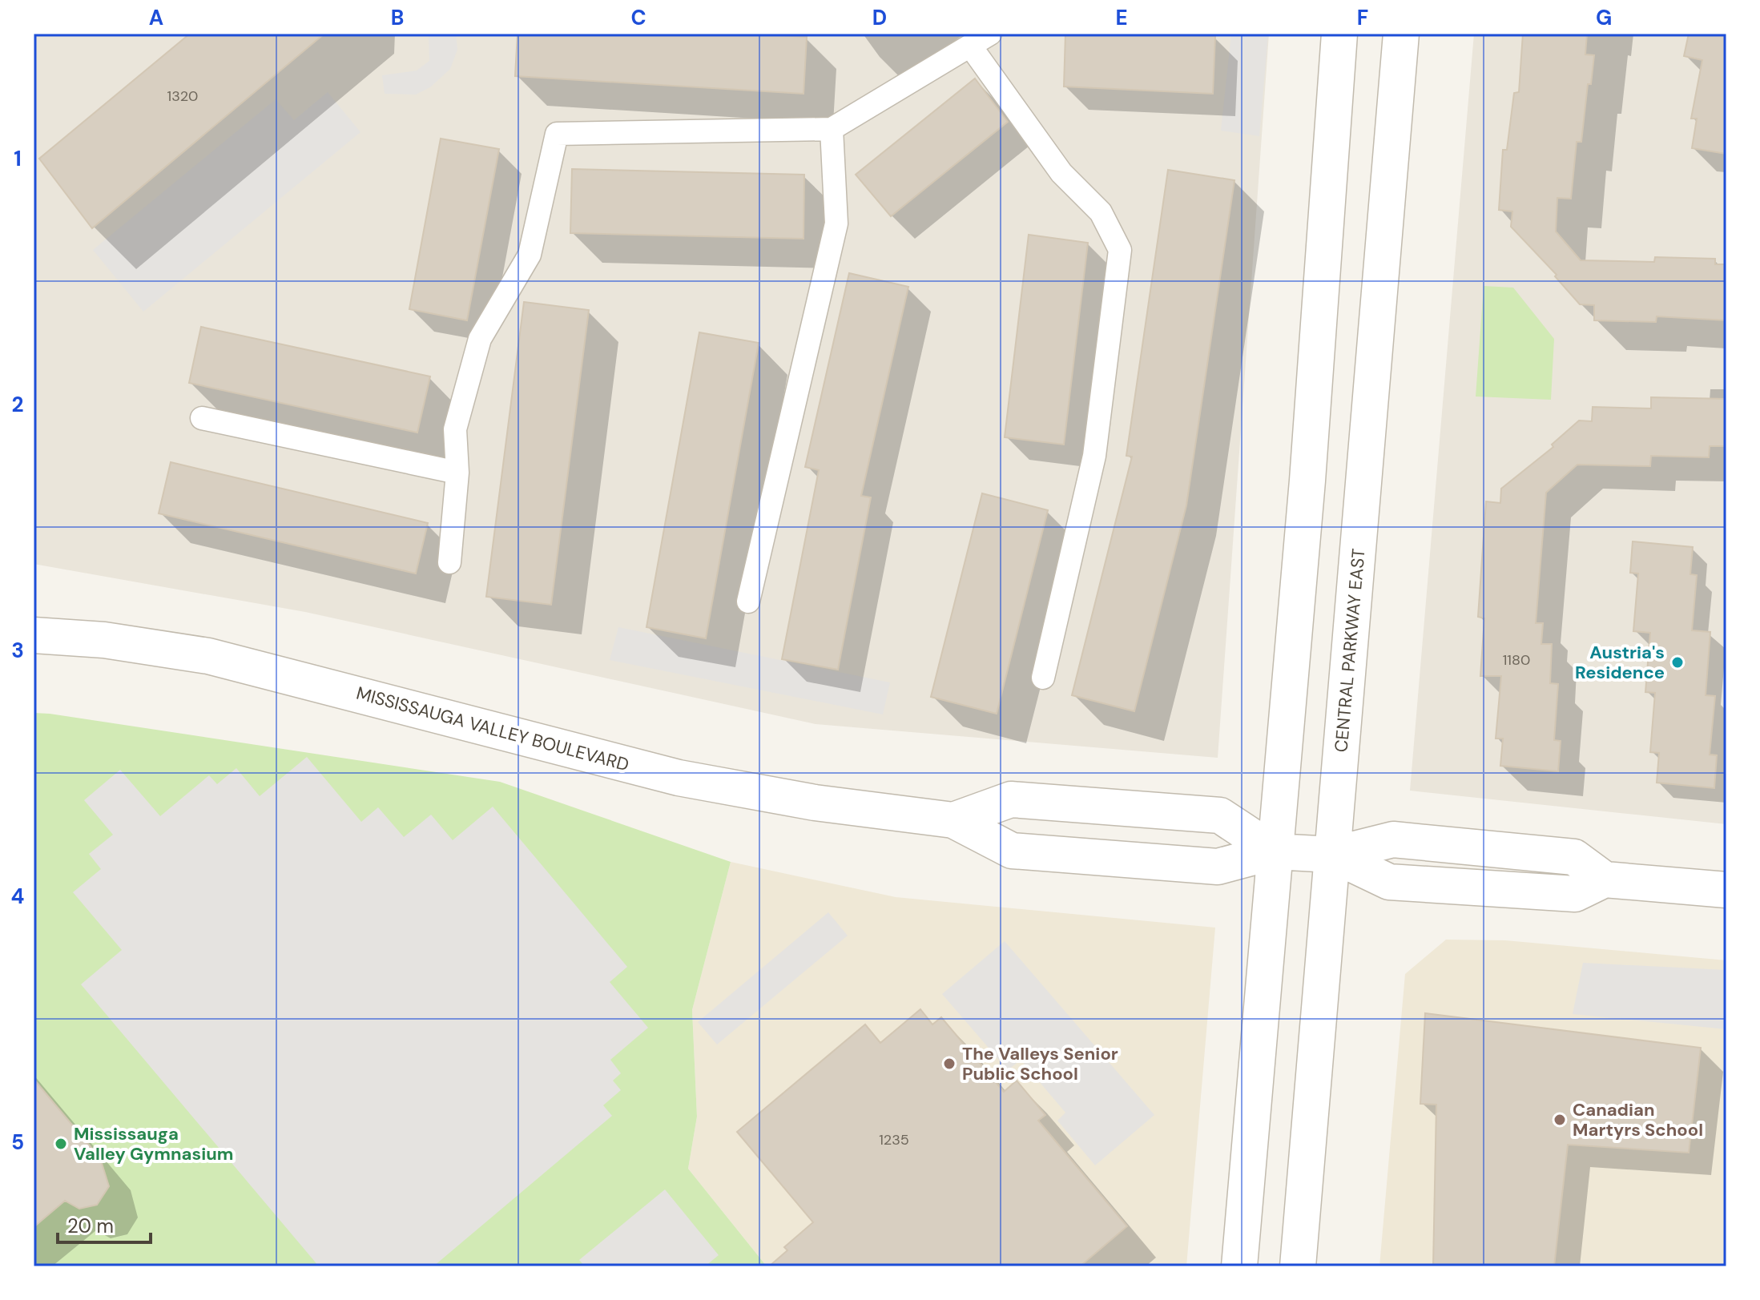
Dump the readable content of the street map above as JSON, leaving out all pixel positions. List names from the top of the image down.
{
  "streets": {
    "street": ["CENTRAL PARKWAY EAST", "MISSISSAUGA VALLEY BOULEVARD"]
  },
  "crossings": [
    ["CENTRAL PARKWAY EAST", "MISSISSAUGA VALLEY BOULEVARD"]
  ],
  "places": [
    "Austria's Residence",
    "The Valleys Senior Public School",
    "Canadian Martyrs School",
    "Mississauga Valley Gymnasium"
  ],
  "house_numbers": ["1320", "1180", "1235"],
  "scale_bar": "20 m",
  "grid": {
    "columns": [
      "A",
      "B",
      "C",
      "D",
      "E",
      "F",
      "G"
    ],
    "rows": [
      "1",
      "2",
      "3",
      "4",
      "5"
    ]
  }
}
